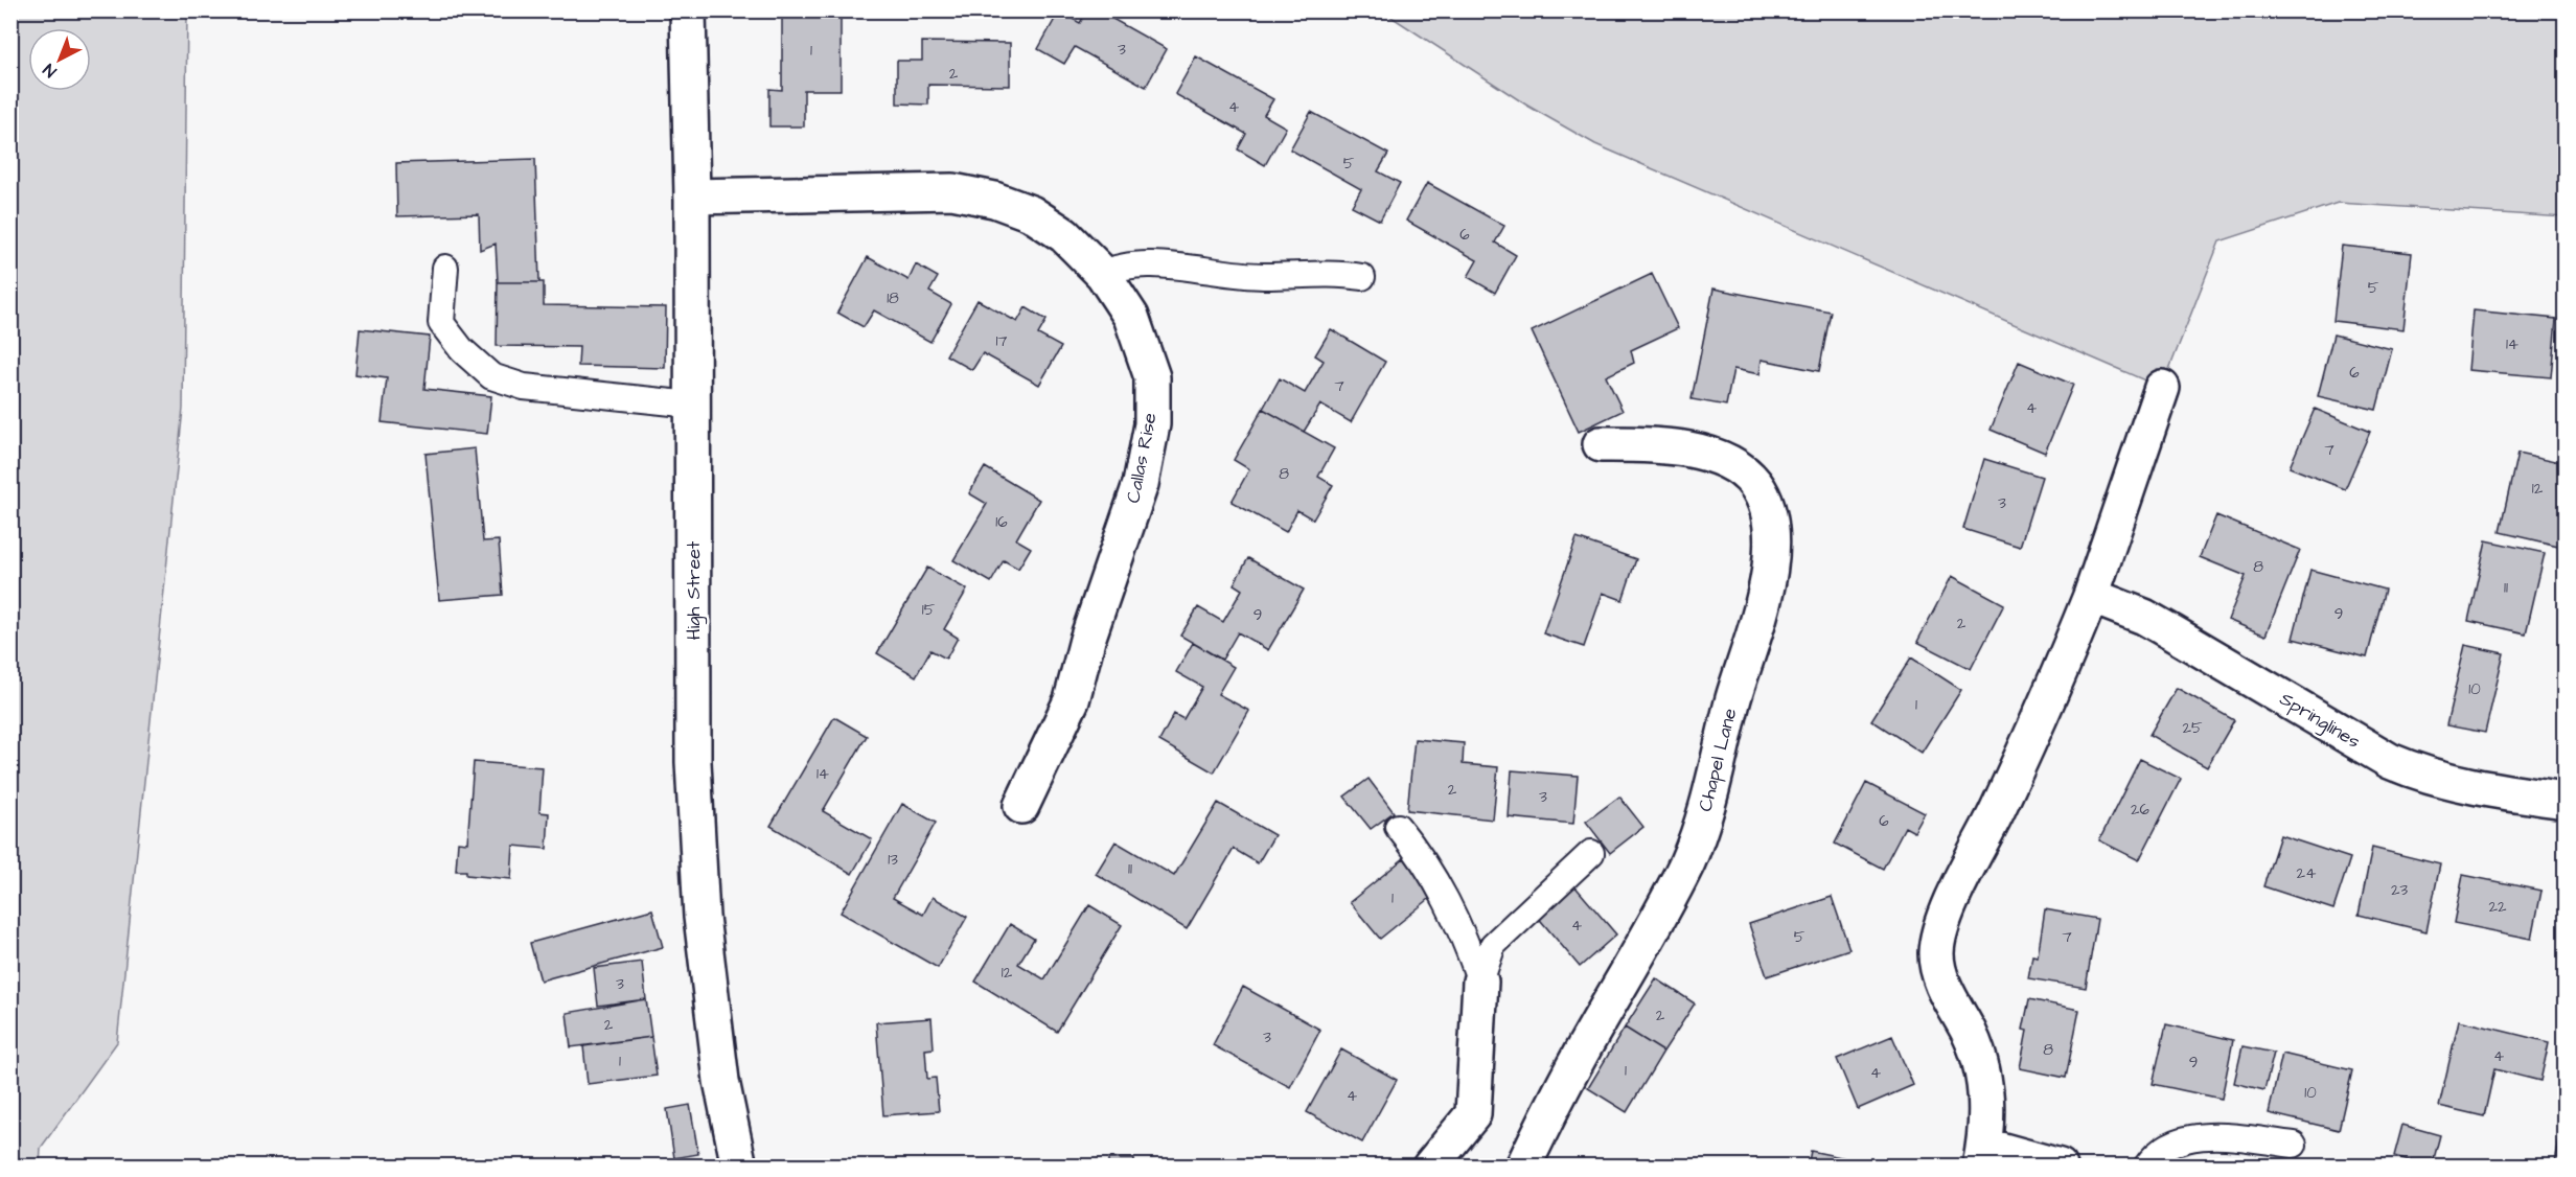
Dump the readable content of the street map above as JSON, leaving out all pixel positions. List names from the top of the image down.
{
  "streets": {
    "street": [
      "Callas Rise",
      "High Street",
      "Springlines",
      "Chapel Lane"
    ]
  },
  "crossings": [
    ["Callas Rise", "High Street"]
  ],
  "house_numbers": [
    "3",
    "1",
    "2",
    "4",
    "5",
    "6",
    "5",
    "18",
    "17",
    "14",
    "6",
    "7",
    "4",
    "7",
    "8",
    "12",
    "3",
    "16",
    "8",
    "11",
    "15",
    "9",
    "9",
    "2",
    "10",
    "1",
    "25",
    "14",
    "2",
    "3",
    "26",
    "6",
    "13",
    "11",
    "24",
    "23",
    "1",
    "22",
    "4",
    "5",
    "7",
    "12",
    "3",
    "2",
    "2",
    "3",
    "8",
    "4",
    "1",
    "9",
    "1",
    "4",
    "10",
    "4"
  ],
  "north": "bottom left"
}
